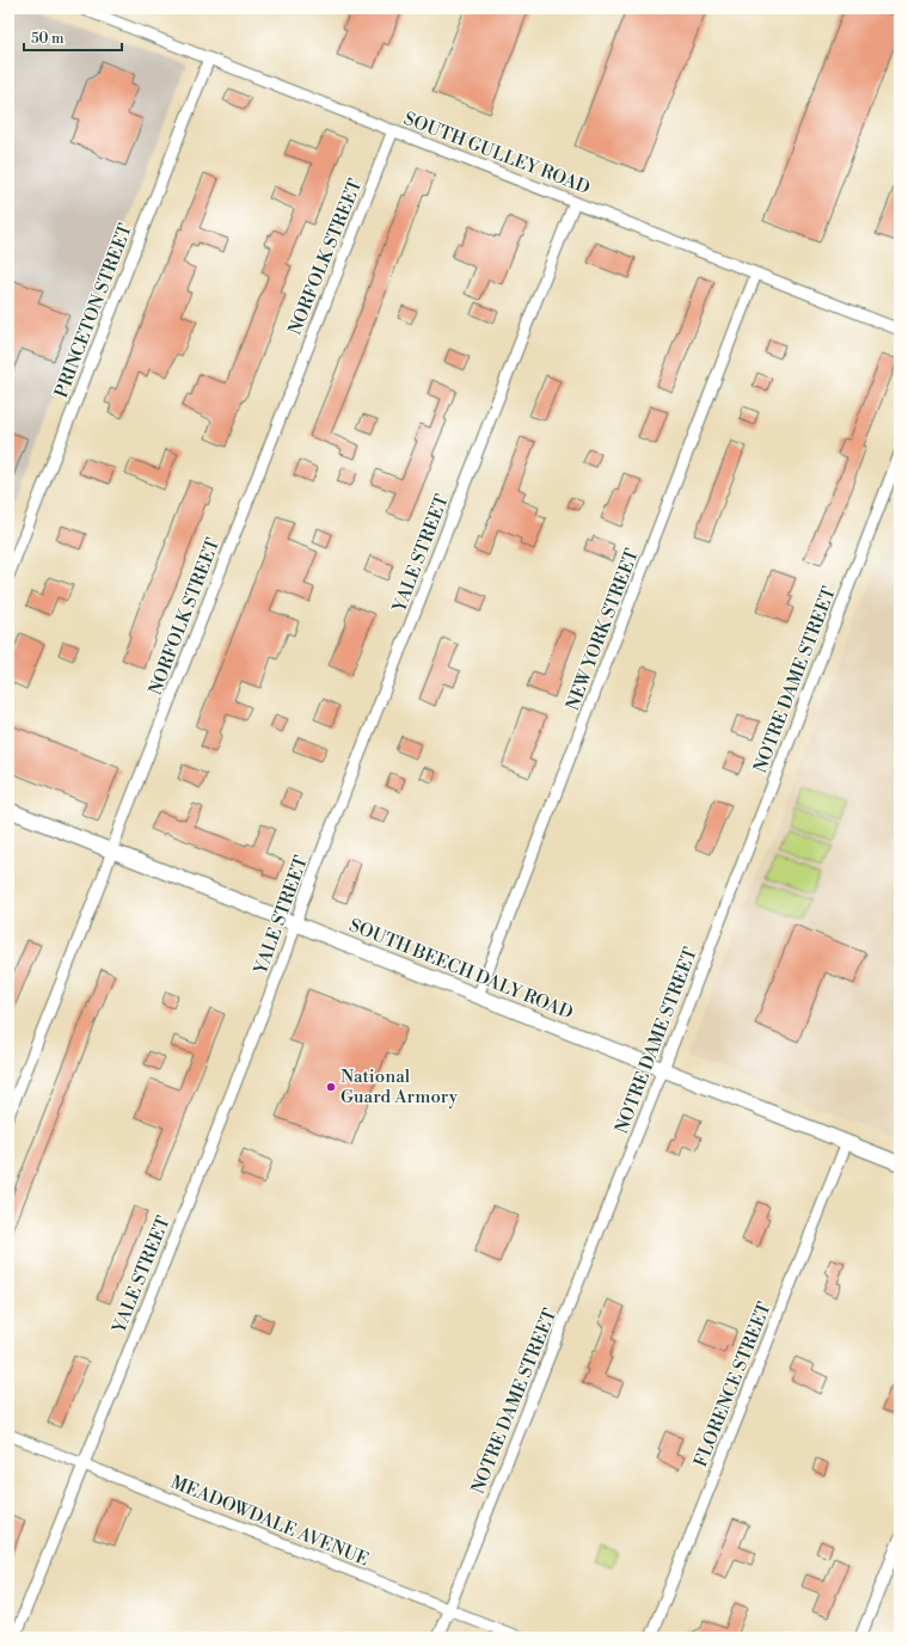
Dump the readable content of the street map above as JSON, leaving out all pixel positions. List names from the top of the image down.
{
  "streets": {
    "main road": ["SOUTH BEECH DALY ROAD"],
    "street": [
      "SOUTH GULLEY ROAD",
      "NORFOLK STREET",
      "PRINCETON STREET",
      "YALE STREET",
      "NEW YORK STREET",
      "NOTRE DAME STREET",
      "FLORENCE STREET",
      "MEADOWDALE AVENUE"
    ]
  },
  "crossings": [
    ["SOUTH GULLEY ROAD", "NORFOLK STREET"],
    ["SOUTH GULLEY ROAD", "PRINCETON STREET"],
    ["SOUTH GULLEY ROAD", "YALE STREET"],
    ["SOUTH GULLEY ROAD", "NEW YORK STREET"],
    ["NORFOLK STREET", "SOUTH BEECH DALY ROAD"],
    ["YALE STREET", "SOUTH BEECH DALY ROAD"],
    ["YALE STREET", "MEADOWDALE AVENUE"],
    ["NEW YORK STREET", "SOUTH BEECH DALY ROAD"],
    ["NOTRE DAME STREET", "SOUTH BEECH DALY ROAD"],
    ["NOTRE DAME STREET", "MEADOWDALE AVENUE"],
    ["SOUTH BEECH DALY ROAD", "FLORENCE STREET"]
  ],
  "places": ["National Guard Armory"],
  "scale_bar": "50 m"
}
